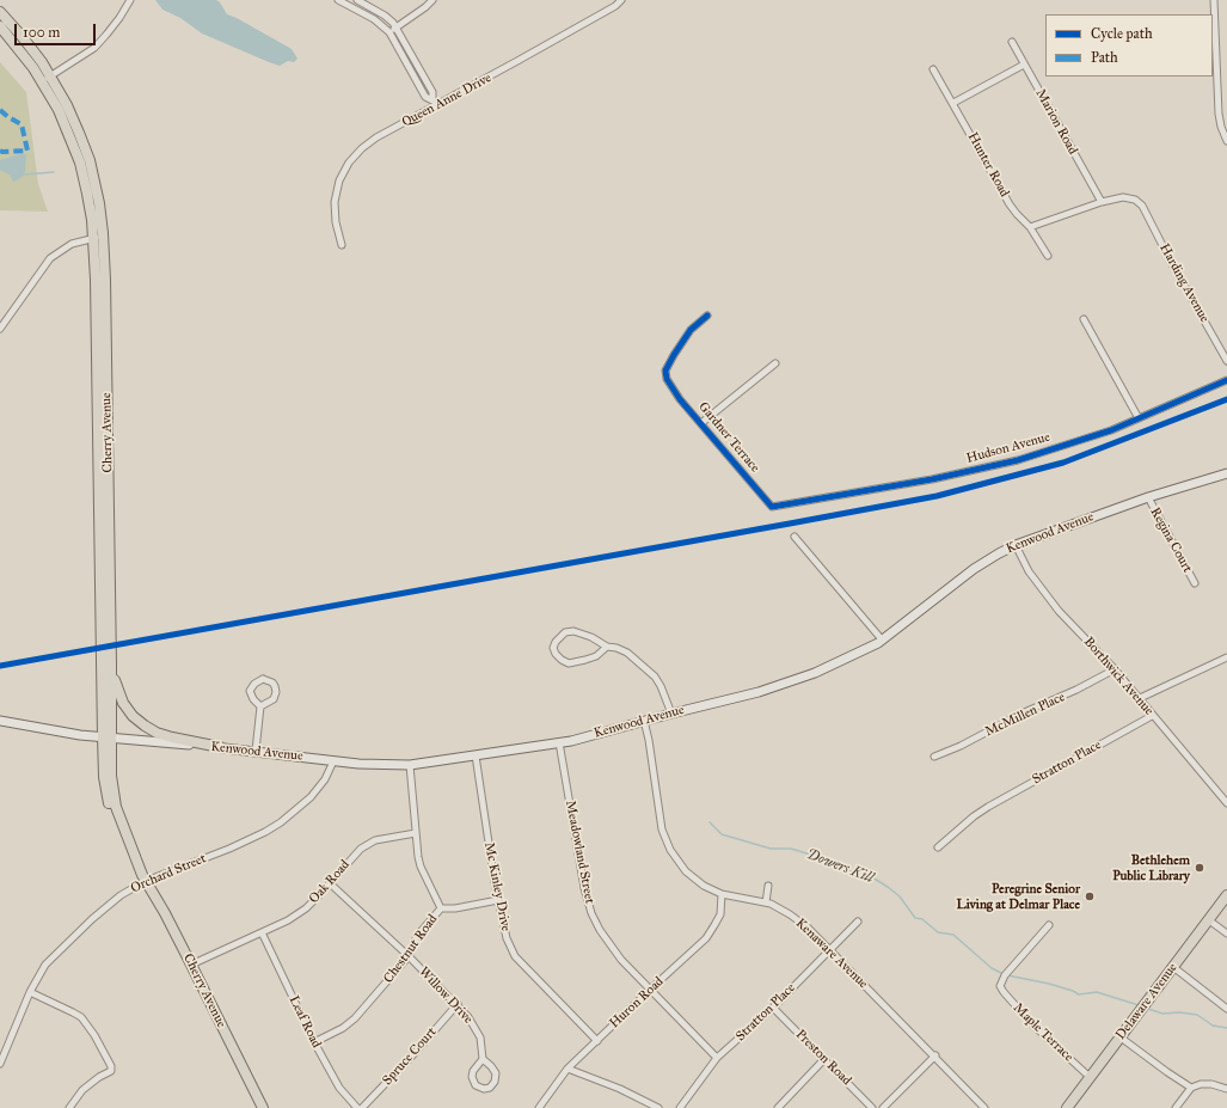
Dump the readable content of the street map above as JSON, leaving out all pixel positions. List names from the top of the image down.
{
  "streets": {
    "main road": ["Cherry Avenue", "Kenwood Avenue", "Delaware Avenue"],
    "street": [
      "Queen Anne Drive",
      "Marion Road",
      "Hunter Road",
      "Harding Avenue",
      "Gardner Terrace",
      "Hudson Avenue",
      "Regina Court",
      "Borthwick Avenue",
      "McMillen Place",
      "Stratton Place",
      "Meadowland Street",
      "Orchard Street",
      "Oak Road",
      "Mc Kinley Drive",
      "Chestnut Road",
      "Kenaware Avenue",
      "Willow Drive",
      "Huron Road",
      "Leaf Road",
      "Maple Terrace",
      "Spruce Court",
      "Preston Road"
    ]
  },
  "crossings": [
    ["Marion Road", "Harding Avenue"],
    ["Cherry Avenue", "Kenwood Avenue"],
    ["Cherry Avenue", "Orchard Street"],
    ["Cherry Avenue", "Oak Road"],
    ["Gardner Terrace", "Hudson Avenue"],
    ["Kenwood Avenue", "Regina Court"],
    ["Kenwood Avenue", "Borthwick Avenue"],
    ["Kenwood Avenue", "Meadowland Street"],
    ["Kenwood Avenue", "Orchard Street"],
    ["Kenwood Avenue", "Mc Kinley Drive"],
    ["Kenwood Avenue", "Kenaware Avenue"],
    ["Borthwick Avenue", "McMillen Place"],
    ["Borthwick Avenue", "Stratton Place"],
    ["Stratton Place", "Meadowland Street"],
    ["Stratton Place", "Kenaware Avenue"],
    ["Stratton Place", "Preston Road"],
    ["Meadowland Street", "Huron Road"],
    ["Oak Road", "Willow Drive"],
    ["Oak Road", "Leaf Road"],
    ["Mc Kinley Drive", "Chestnut Road"],
    ["Mc Kinley Drive", "Huron Road"],
    ["Chestnut Road", "Willow Drive"],
    ["Chestnut Road", "Leaf Road"],
    ["Kenaware Avenue", "Huron Road"],
    ["Willow Drive", "Spruce Court"],
    ["Delaware Avenue", "Maple Terrace"]
  ],
  "water": ["Dowers Kill"],
  "places": ["Bethlehem Public Library", "Peregrine Senior Living at Delmar Place"],
  "legend": ["Cycle path", "Path"],
  "scale_bar": "100 m"
}
